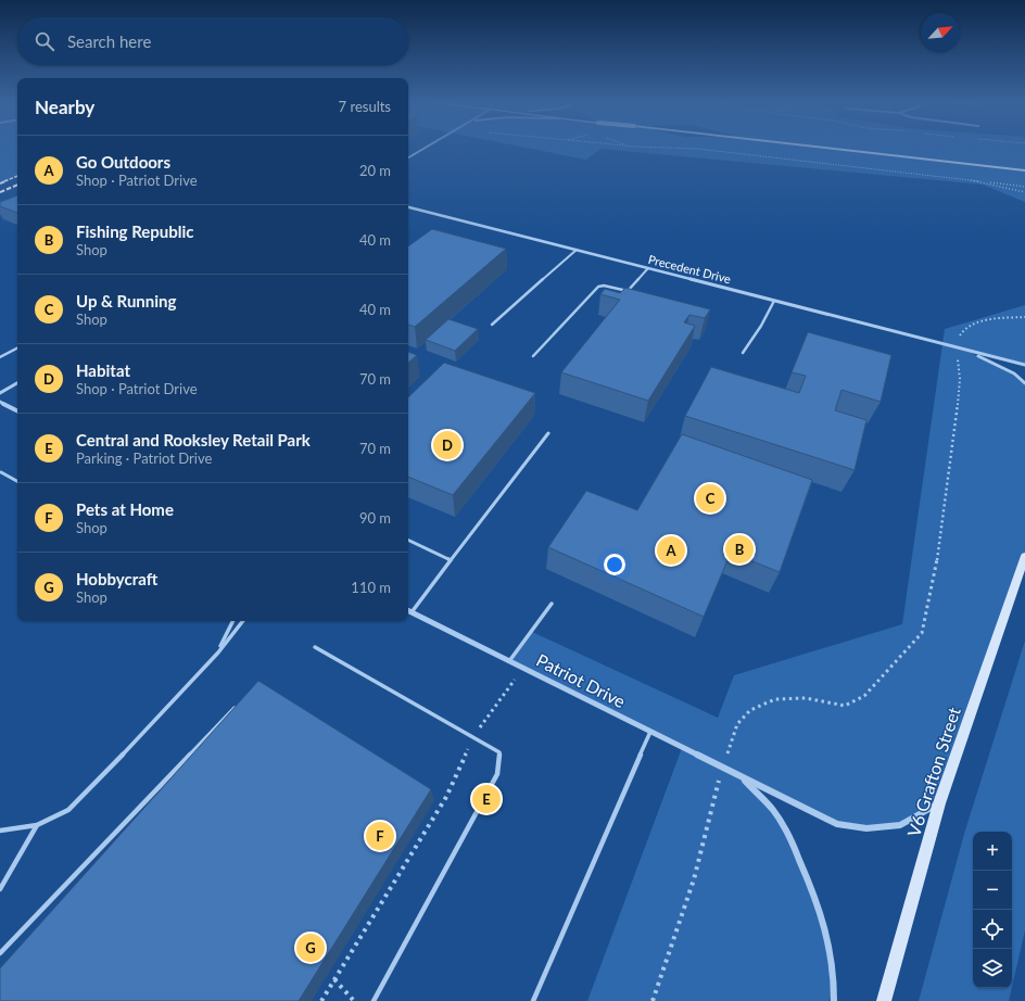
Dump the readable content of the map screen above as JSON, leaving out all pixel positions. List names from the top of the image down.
{
  "streets": {
    "street": ["Precedent Drive", "Patriot Drive", "V6 Grafton Street"]
  },
  "crossings": [
    ["Patriot Drive", "V6 Grafton Street"]
  ],
  "north": "top right",
  "page": {
    "search": "Search here",
    "heading": ["Nearby", "7 results"],
    "list": [
      {
        "mark": "A",
        "name": "Go Outdoors",
        "note": "Shop · Patriot Drive",
        "value": "20 m"
      },
      {
        "mark": "B",
        "name": "Fishing Republic",
        "note": "Shop",
        "value": "40 m"
      },
      {
        "mark": "C",
        "name": "Up & Running",
        "note": "Shop",
        "value": "40 m"
      },
      {
        "mark": "D",
        "name": "Habitat",
        "note": "Shop · Patriot Drive",
        "value": "70 m"
      },
      {
        "mark": "E",
        "name": "Central and Rooksley Retail Park",
        "note": "Parking · Patriot Drive",
        "value": "70 m"
      },
      {
        "mark": "F",
        "name": "Pets at Home",
        "note": "Shop",
        "value": "90 m"
      },
      {
        "mark": "G",
        "name": "Hobbycraft",
        "note": "Shop",
        "value": "110 m"
      }
    ],
    "pins": [
      "D",
      "C",
      "B",
      "A",
      "E",
      "F",
      "G"
    ],
    "map_buttons": ["+", "−"]
  }
}
